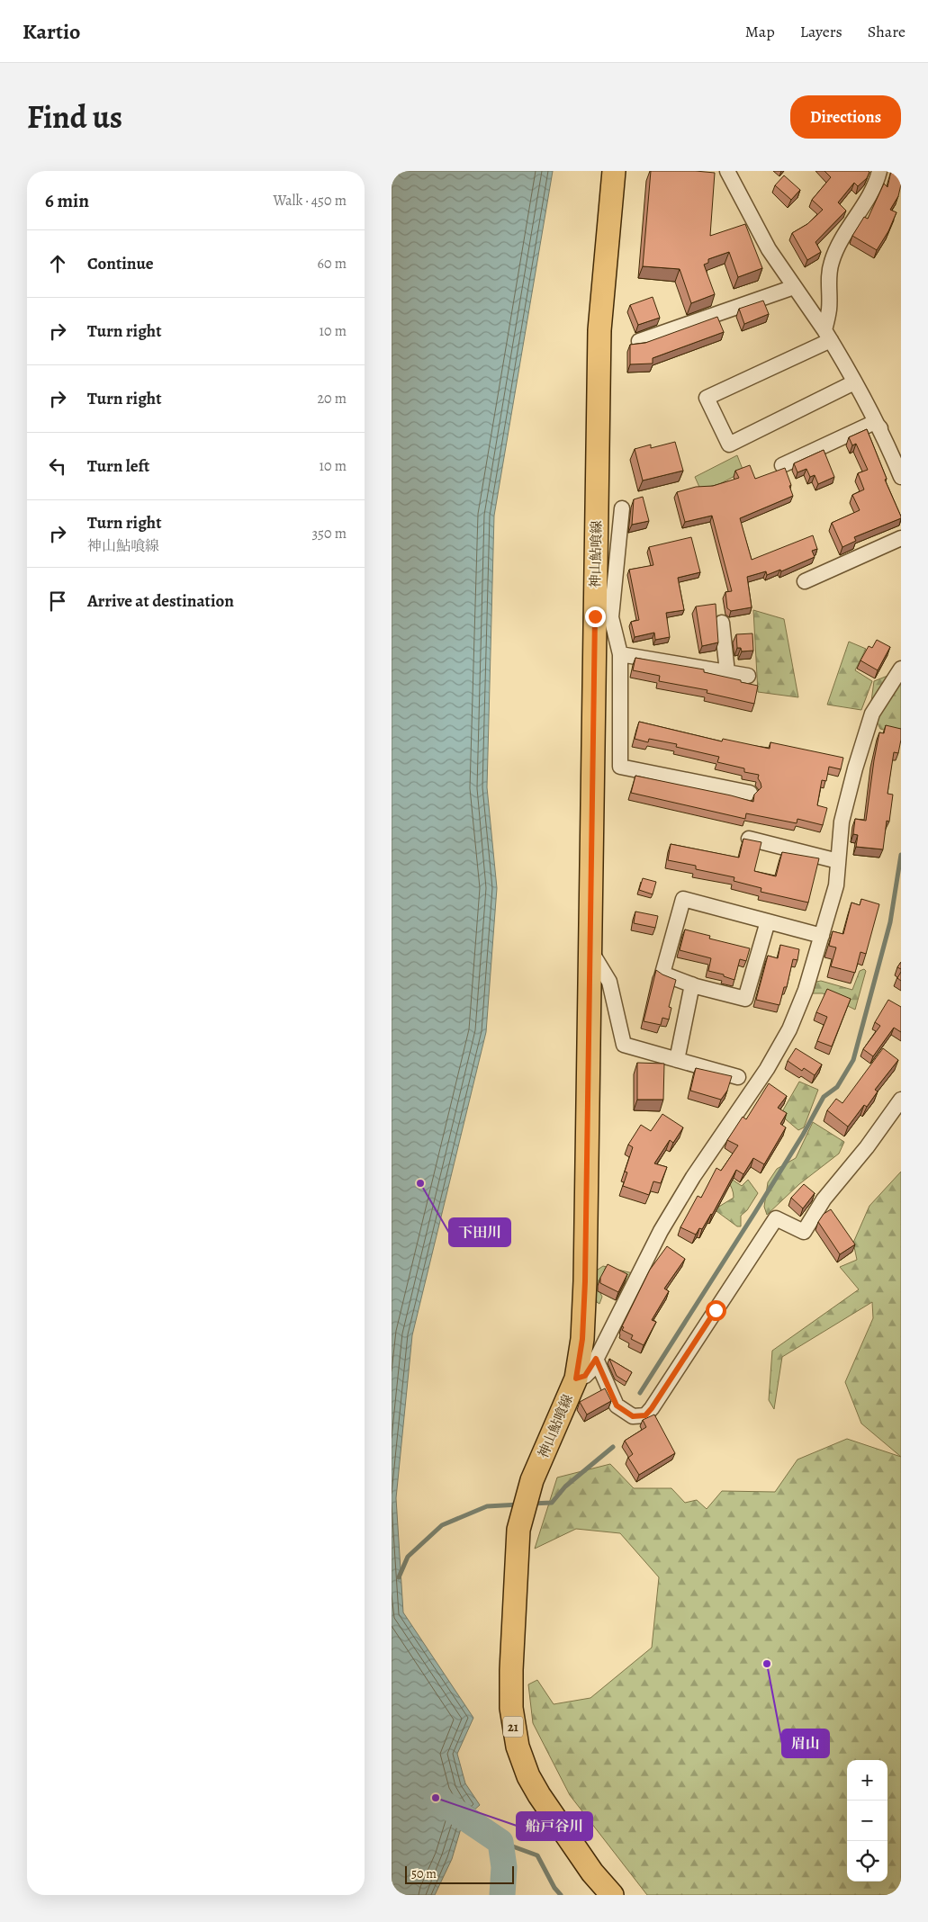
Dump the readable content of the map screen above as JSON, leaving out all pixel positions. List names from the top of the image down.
{
  "streets": {
    "main road": ["神山鮎喰線", "21"]
  },
  "places": ["下田川", "眉山", "船戸谷川"],
  "scale_bar": "50 m",
  "page": {
    "header": "Kartio",
    "nav": ["Map", "Layers", "Share"],
    "title": "Find us",
    "buttons": "Directions",
    "heading": ["6 min", "Walk · 450 m"],
    "list": [
      ["Continue", "60 m"],
      ["Turn right", "10 m"],
      ["Turn right", "20 m"],
      ["Turn left", "10 m"],
      ["Turn right", "神山鮎喰線", "350 m"],
      "Arrive at destination"
    ],
    "map_buttons": ["+", "−"],
    "scale": "50 m"
  }
}
